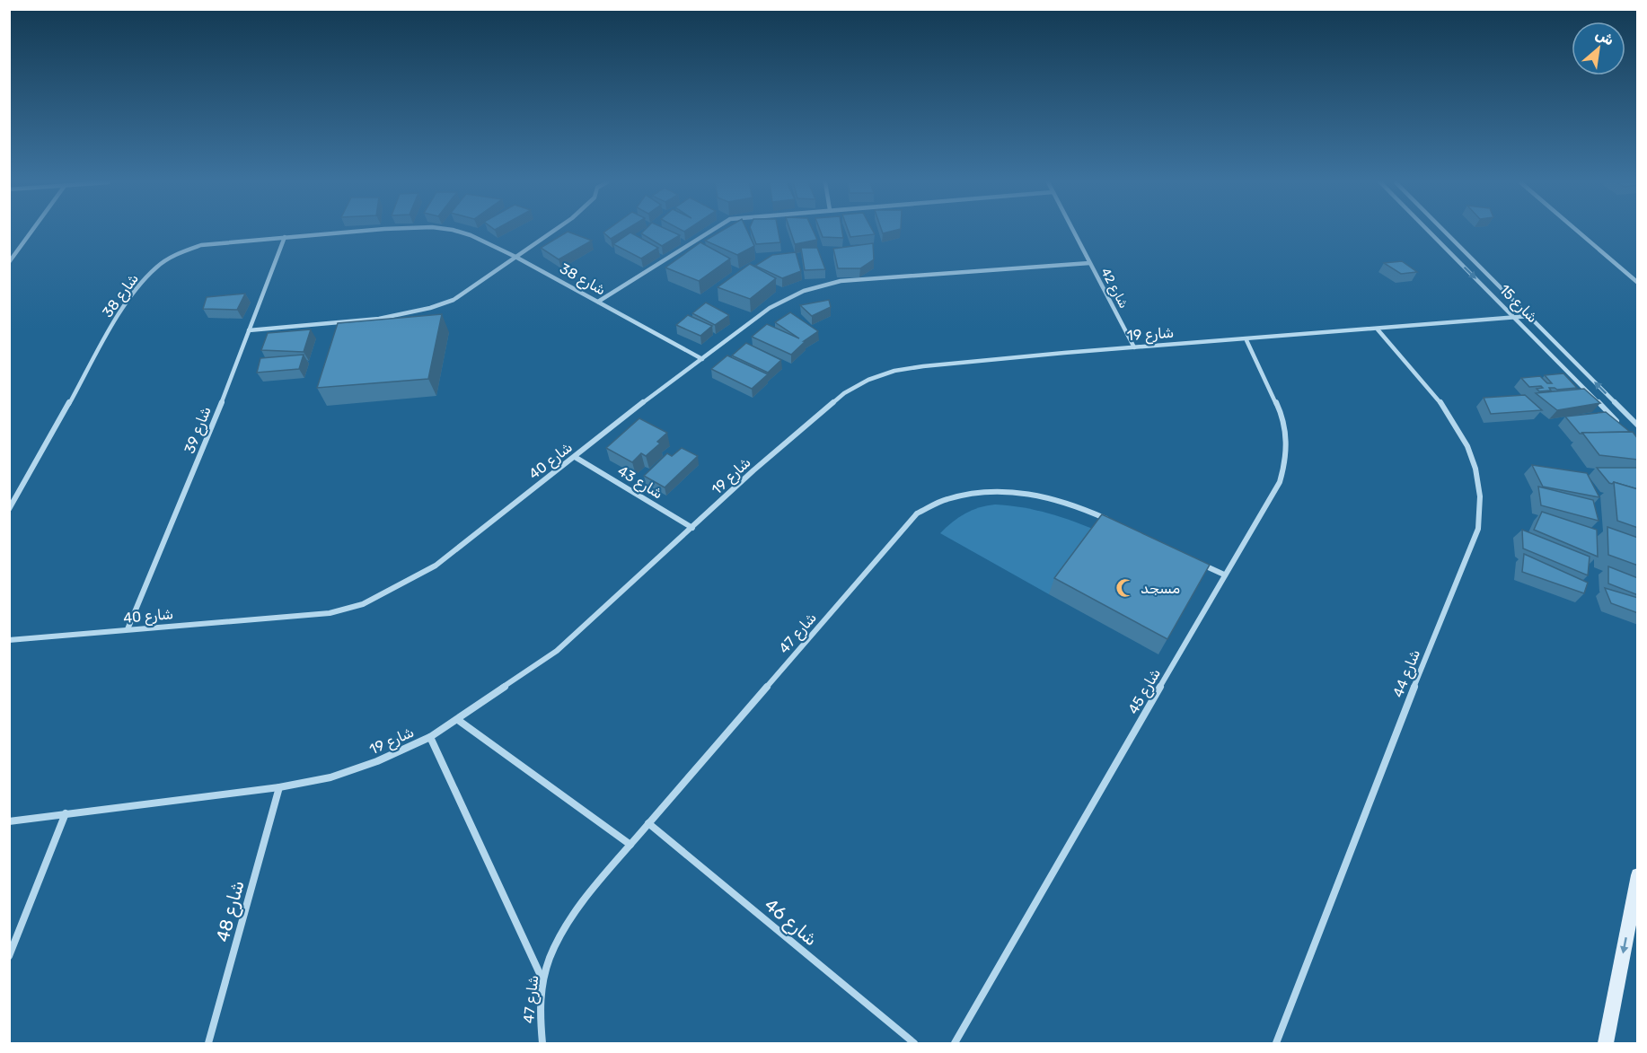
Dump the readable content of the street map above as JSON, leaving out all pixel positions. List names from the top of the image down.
{
  "streets": {
    "street": [
      "شارع 38",
      "شارع 42",
      "شارع 15",
      "شارع 19",
      "شارع 39",
      "شارع 40",
      "شارع 43",
      "شارع 47",
      "شارع 44",
      "شارع 45",
      "شارع 48",
      "شارع 46"
    ]
  },
  "crossings": [
    ["شارع 38", "شارع 39"],
    ["شارع 38", "شارع 40"],
    ["شارع 42", "شارع 19"],
    ["شارع 42", "شارع 40"],
    ["شارع 15", "شارع 19"],
    ["شارع 19", "شارع 43"],
    ["شارع 19", "شارع 44"],
    ["شارع 19", "شارع 45"],
    ["شارع 19", "شارع 48"],
    ["شارع 39", "شارع 40"],
    ["شارع 40", "شارع 43"],
    ["شارع 47", "شارع 46"]
  ],
  "places": {
    "mosque": ["مسجد"]
  },
  "north": "top right"
}
